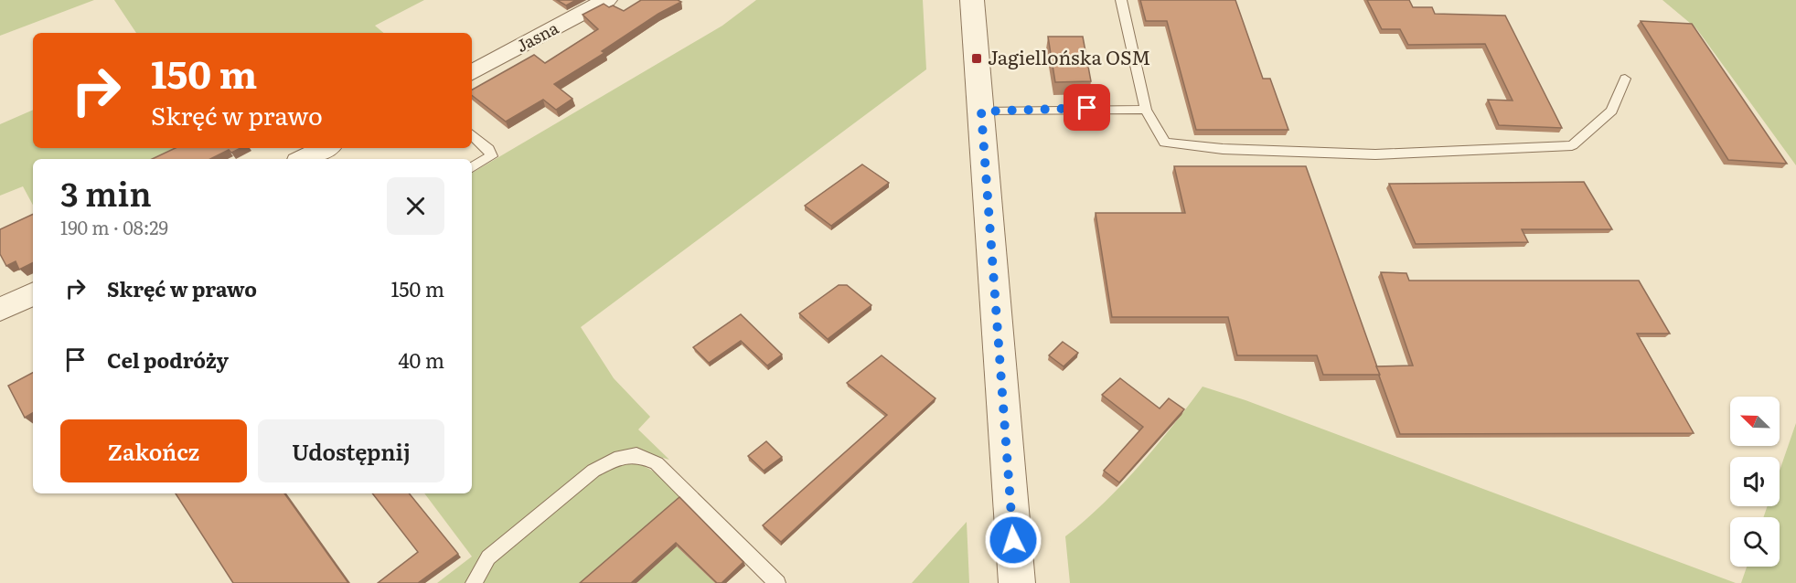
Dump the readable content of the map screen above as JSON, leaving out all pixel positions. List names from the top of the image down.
{
  "streets": {
    "street": ["Jasna"]
  },
  "places": {
    "transit": ["Jagiellońska OSM"]
  },
  "north": "top left",
  "page": {
    "turn": ["150 m", "Skręć w prawo"],
    "heading": ["3 min", "190 m · 08:29"],
    "list": [
      {
        "name": "Skręć w prawo",
        "value": "150 m"
      },
      {
        "name": "Cel podróży",
        "value": "40 m"
      }
    ],
    "buttons": ["Zakończ", "Udostępnij"]
  }
}
